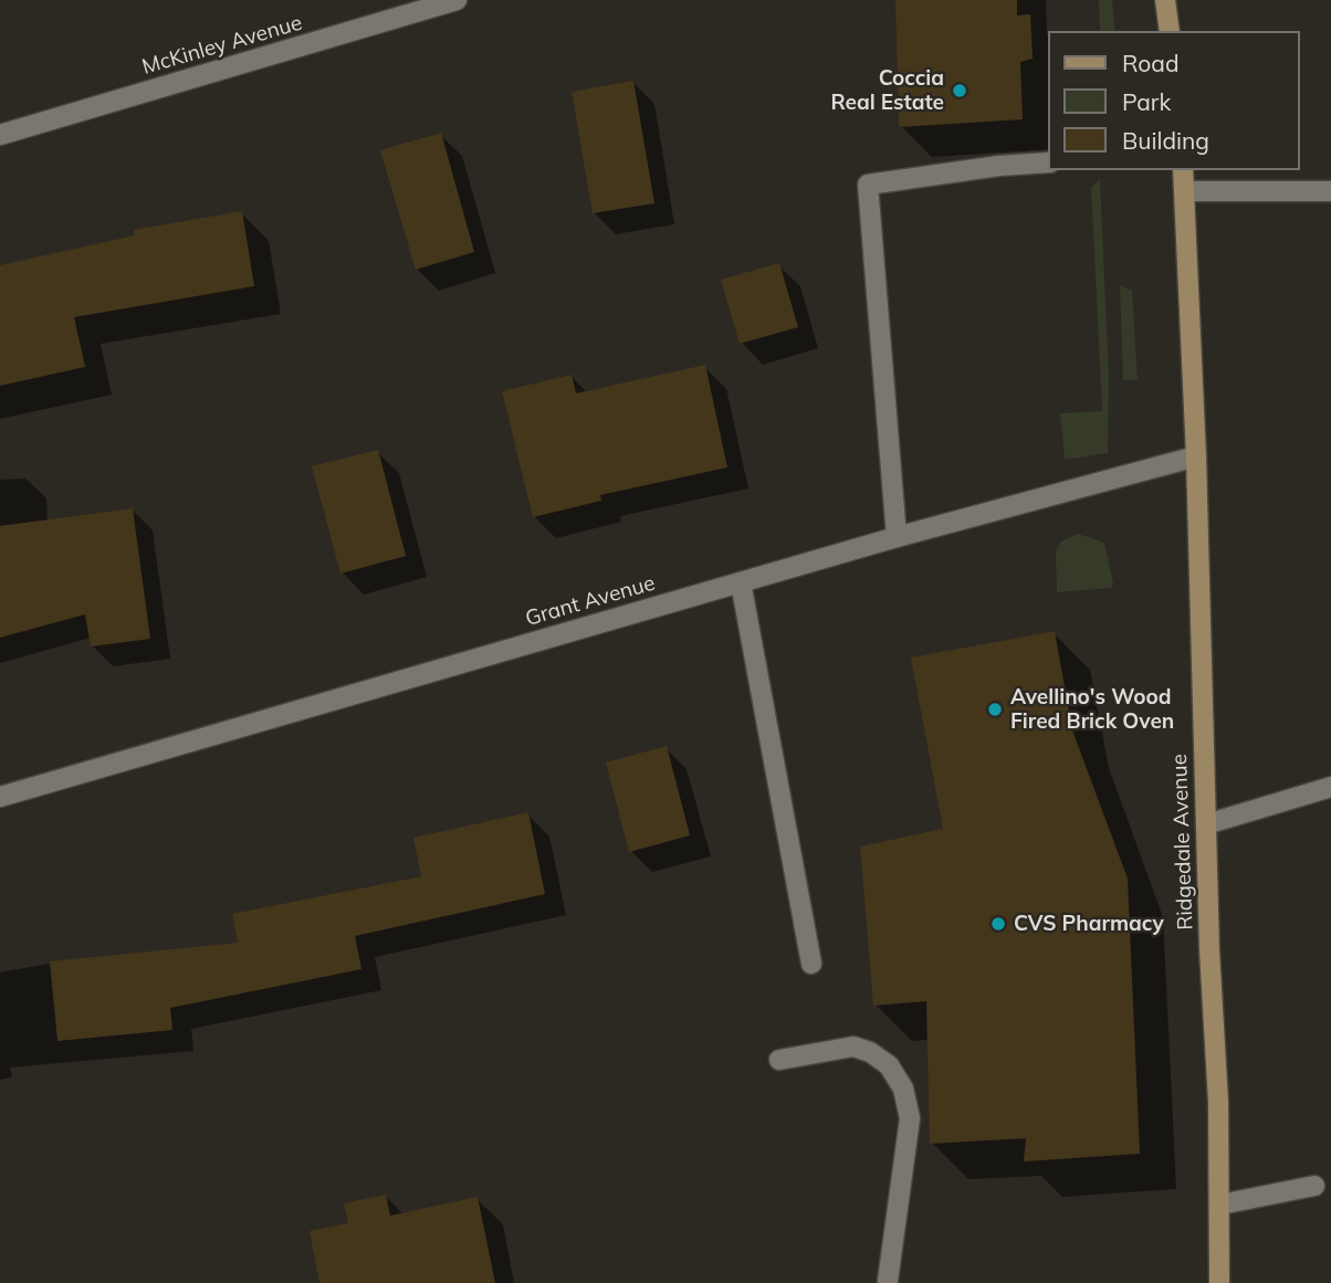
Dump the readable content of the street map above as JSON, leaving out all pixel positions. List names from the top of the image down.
{
  "streets": {
    "main road": ["Ridgedale Avenue"],
    "street": ["McKinley Avenue", "Grant Avenue"]
  },
  "crossings": [
    ["Grant Avenue", "Ridgedale Avenue"]
  ],
  "places": ["Coccia Real Estate", "Avellino's Wood Fired Brick Oven", "CVS Pharmacy"],
  "legend": ["Road", "Park", "Building"]
}
